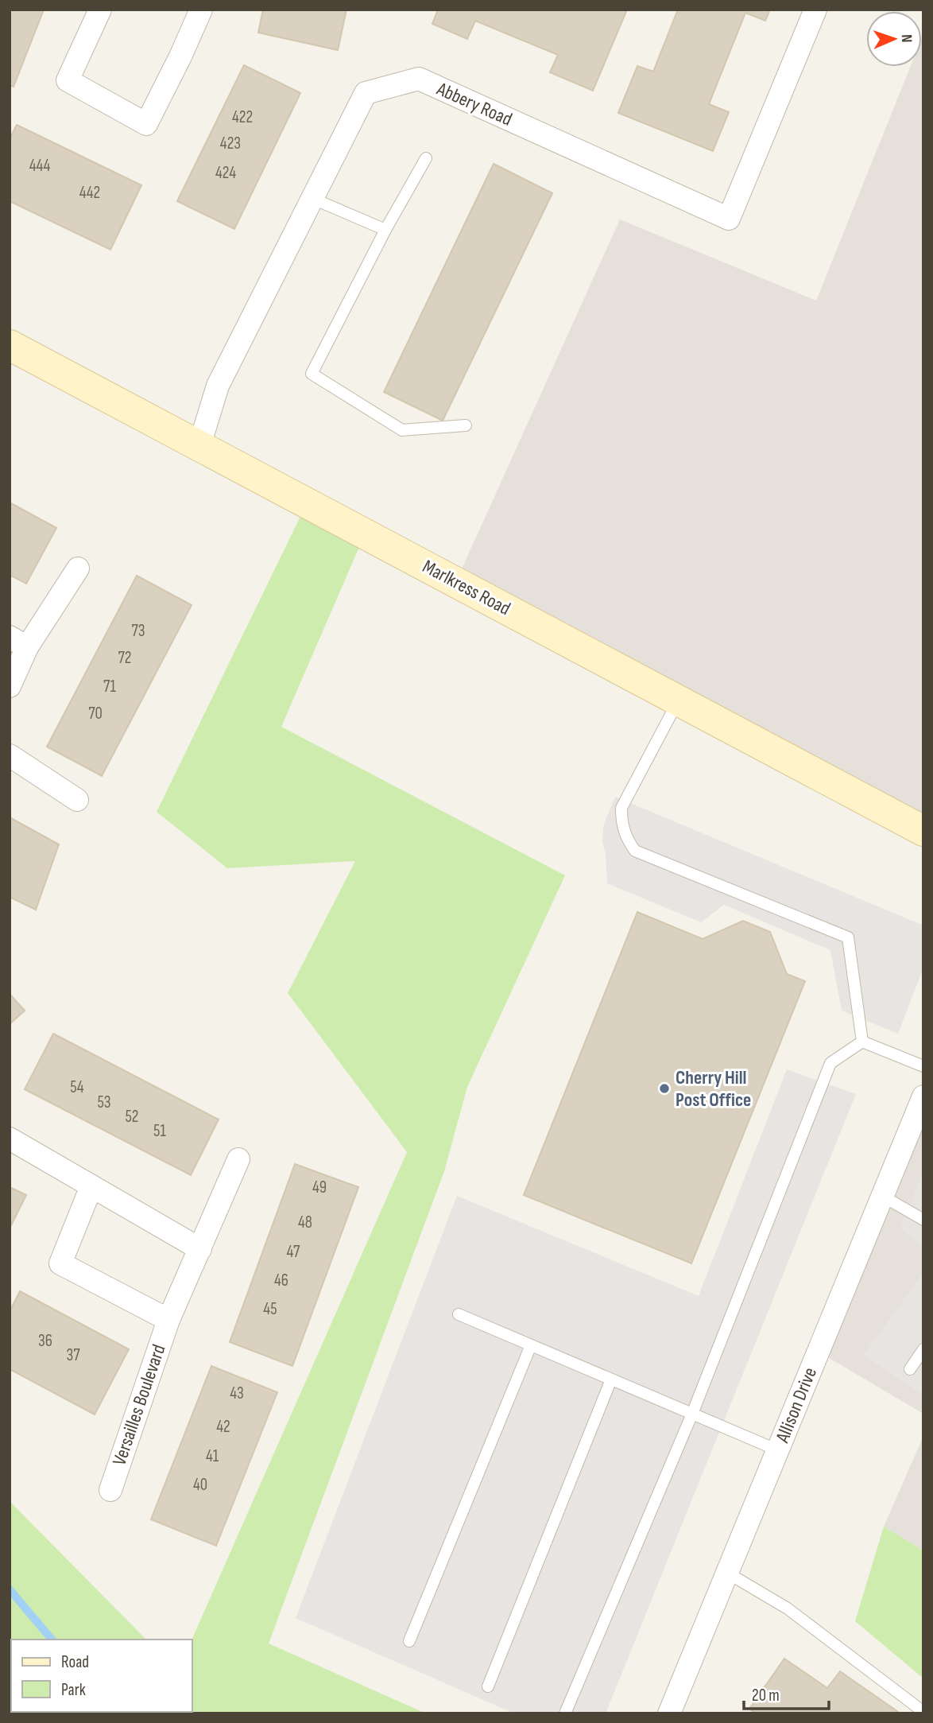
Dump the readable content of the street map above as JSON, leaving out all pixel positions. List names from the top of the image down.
{
  "streets": {
    "street": [
      "Abbery Road",
      "Marlkress Road",
      "Versailles Boulevard",
      "Allison Drive"
    ]
  },
  "crossings": [
    ["Abbery Road", "Marlkress Road"]
  ],
  "places": ["Cherry Hill Post Office"],
  "house_numbers": [
    "422",
    "423",
    "444",
    "424",
    "442",
    "73",
    "72",
    "71",
    "70",
    "54",
    "53",
    "52",
    "51",
    "49",
    "48",
    "47",
    "46",
    "45",
    "36",
    "37",
    "43",
    "42",
    "41",
    "40"
  ],
  "legend": ["Road", "Park"],
  "scale_bar": "20 m",
  "north": "right"
}
